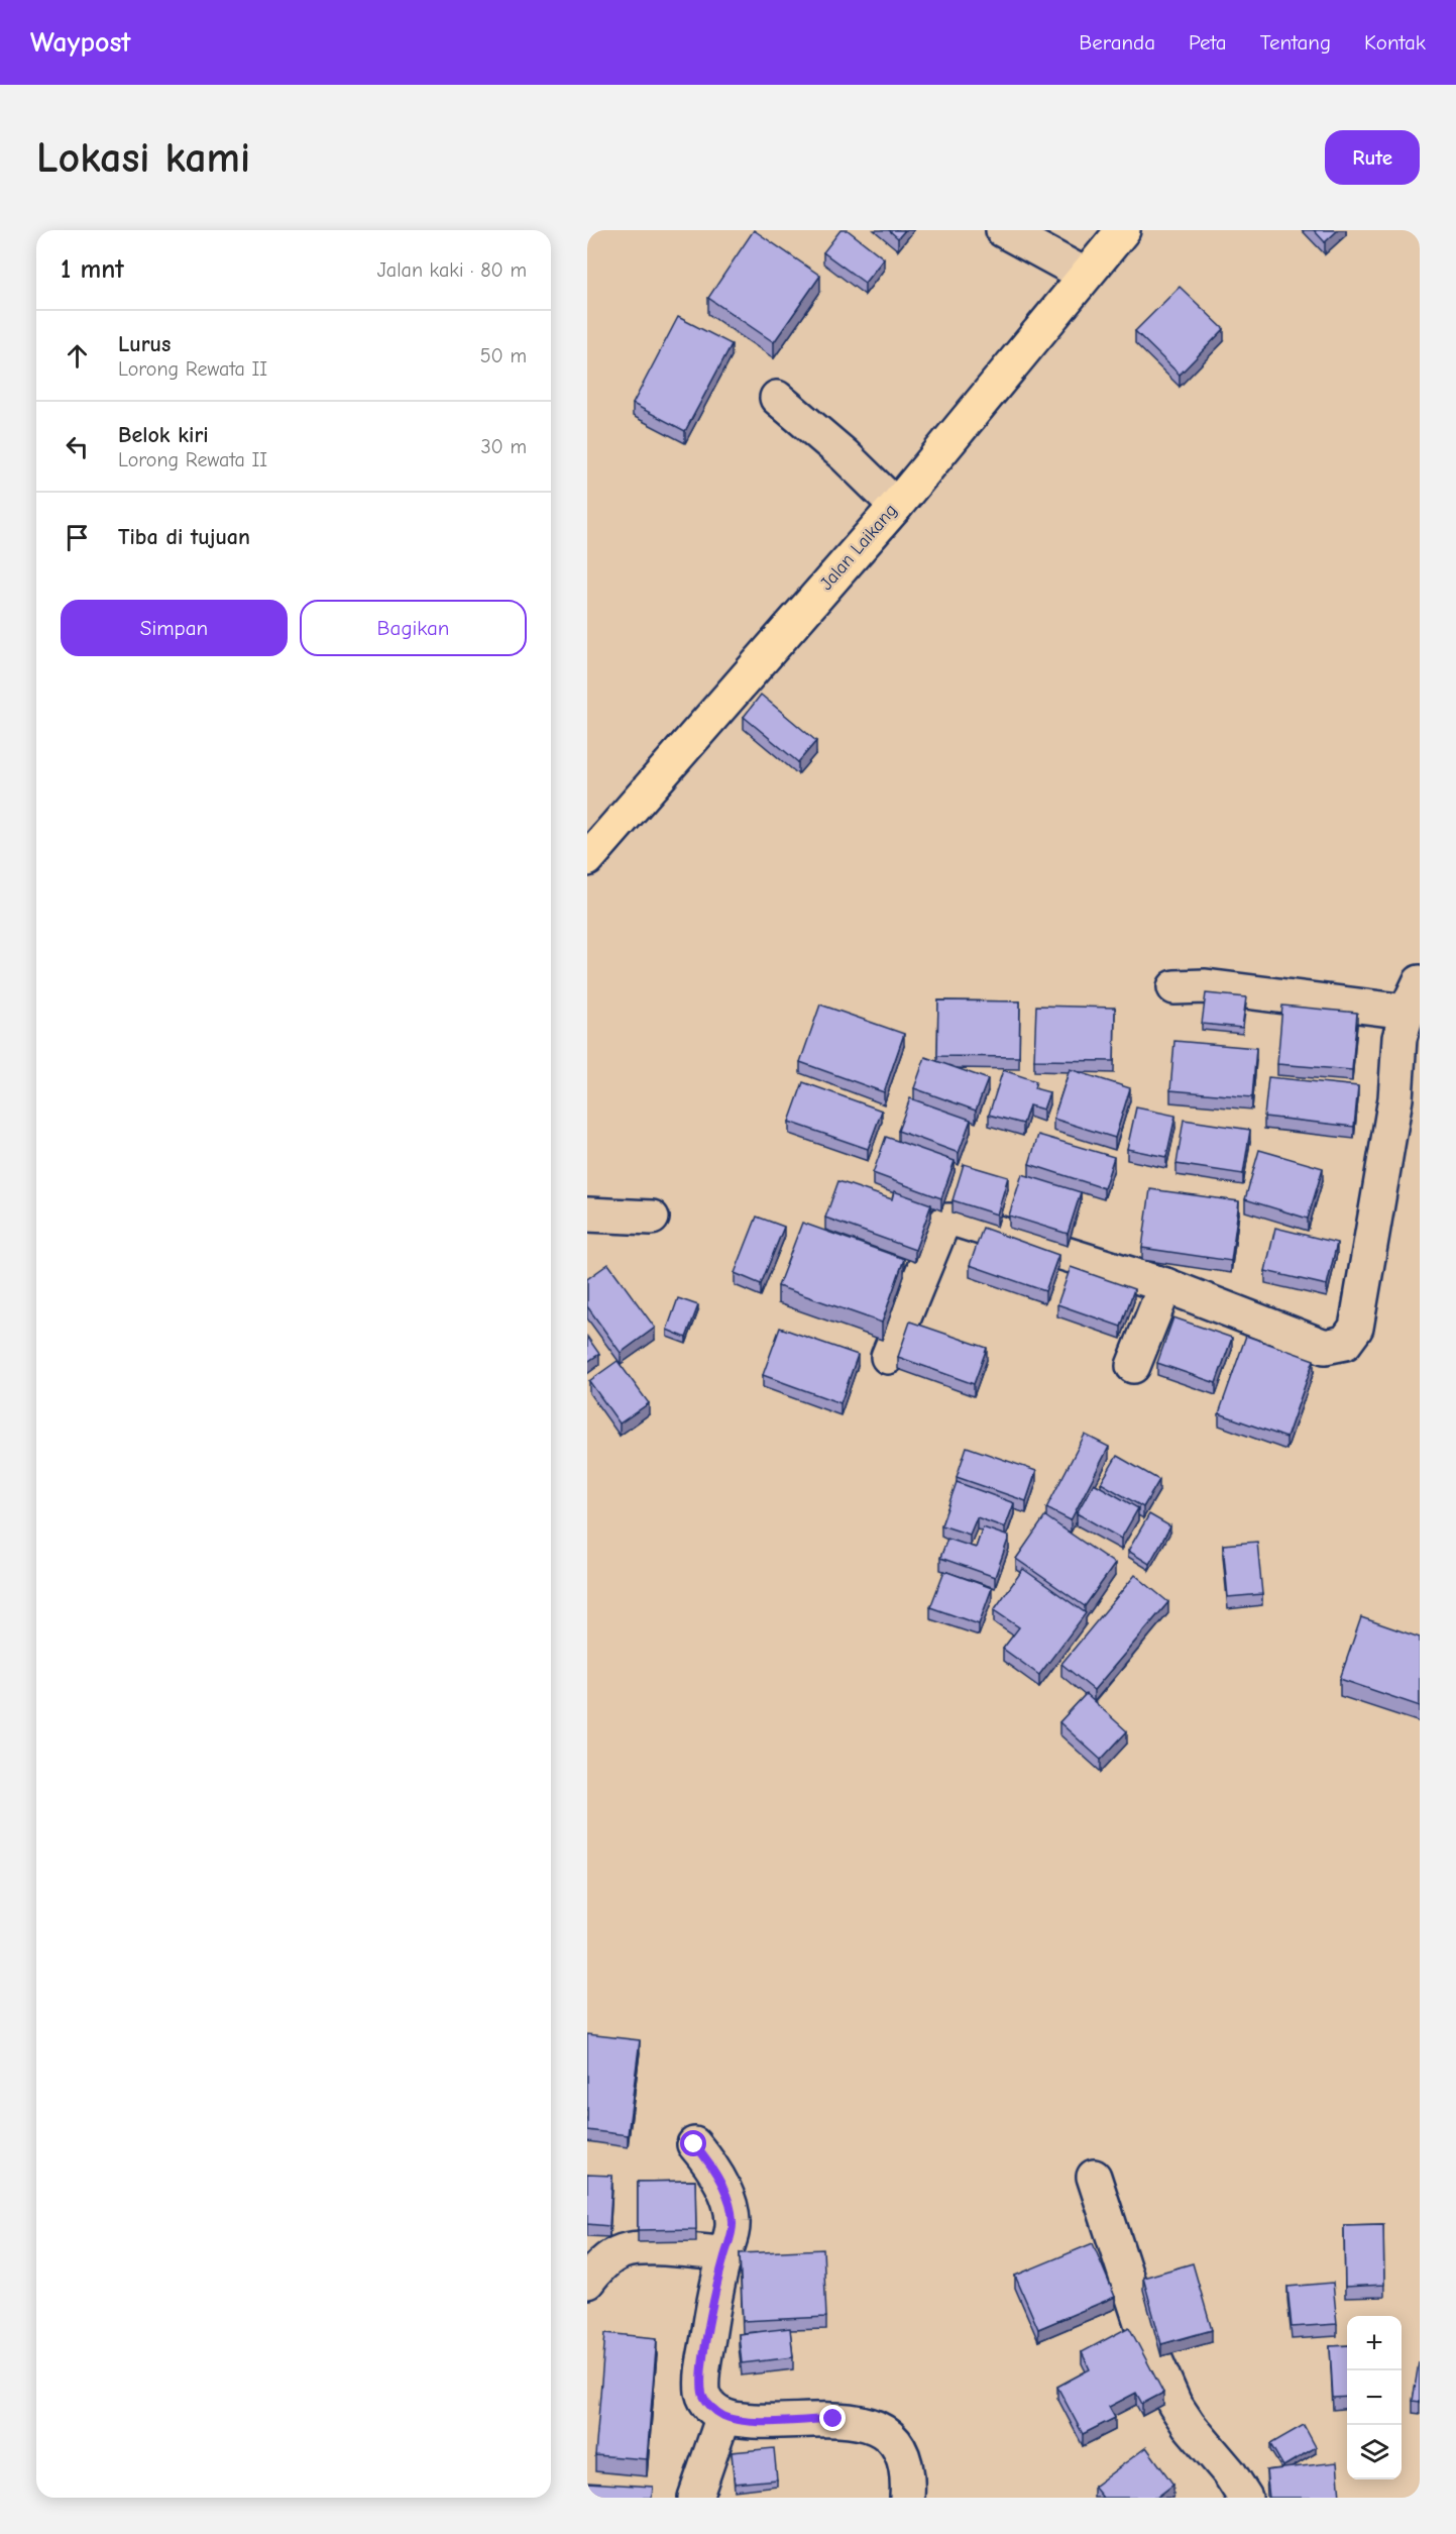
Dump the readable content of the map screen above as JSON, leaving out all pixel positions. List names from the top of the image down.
{
  "streets": {
    "main road": ["Jalan Laikang"]
  },
  "page": {
    "header": "Waypost",
    "nav": [
      "Beranda",
      "Peta",
      "Tentang",
      "Kontak"
    ],
    "buttons": [
      "Rute",
      ["Simpan", "Bagikan"]
    ],
    "title": "Lokasi kami",
    "heading": ["1 mnt", "Jalan kaki · 80 m"],
    "list": [
      ["Lurus", "Lorong Rewata II", "50 m"],
      ["Belok kiri", "Lorong Rewata II", "30 m"],
      "Tiba di tujuan"
    ],
    "map_buttons": ["+", "−"]
  }
}
